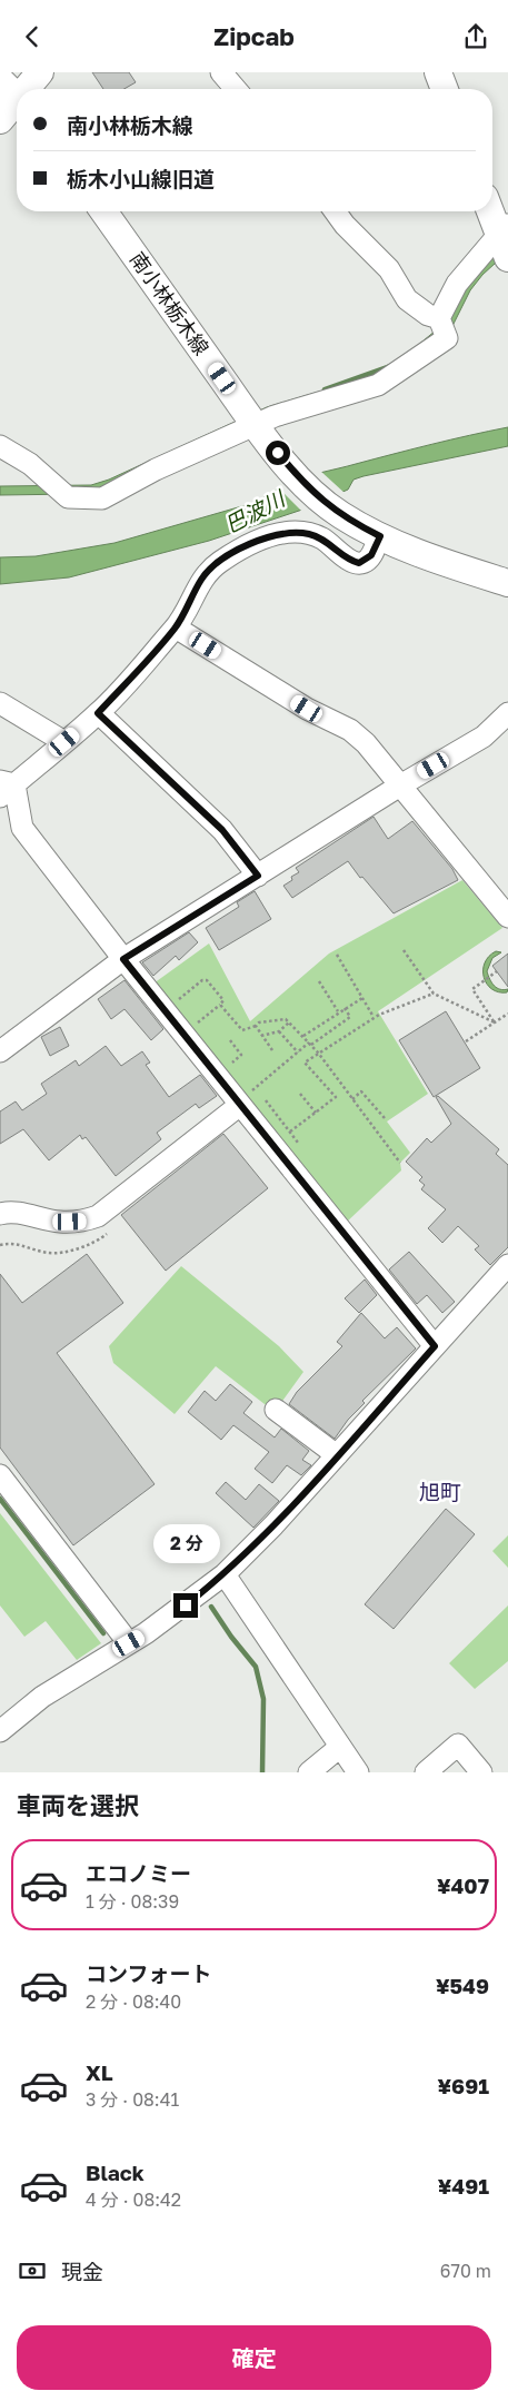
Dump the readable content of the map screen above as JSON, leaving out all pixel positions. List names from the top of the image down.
{
  "streets": {
    "main road": ["南小林栃木線"]
  },
  "districts": ["旭町"],
  "water": ["巴波川"],
  "page": {
    "header": "Zipcab",
    "banner": ["南小林栃木線", "栃木小山線旧道"],
    "bubble": "2 分",
    "heading": "車両を選択",
    "list": [
      {
        "name": "エコノミー",
        "note": "1 分 · 08:39",
        "value": "¥407"
      },
      {
        "name": "コンフォート",
        "note": "2 分 · 08:40",
        "value": "¥549"
      },
      {
        "name": "XL",
        "note": "3 分 · 08:41",
        "value": "¥691"
      },
      {
        "name": "Black",
        "note": "4 分 · 08:42",
        "value": "¥491"
      }
    ],
    "pay": ["現金", "670 m"],
    "buttons": "確定"
  }
}
